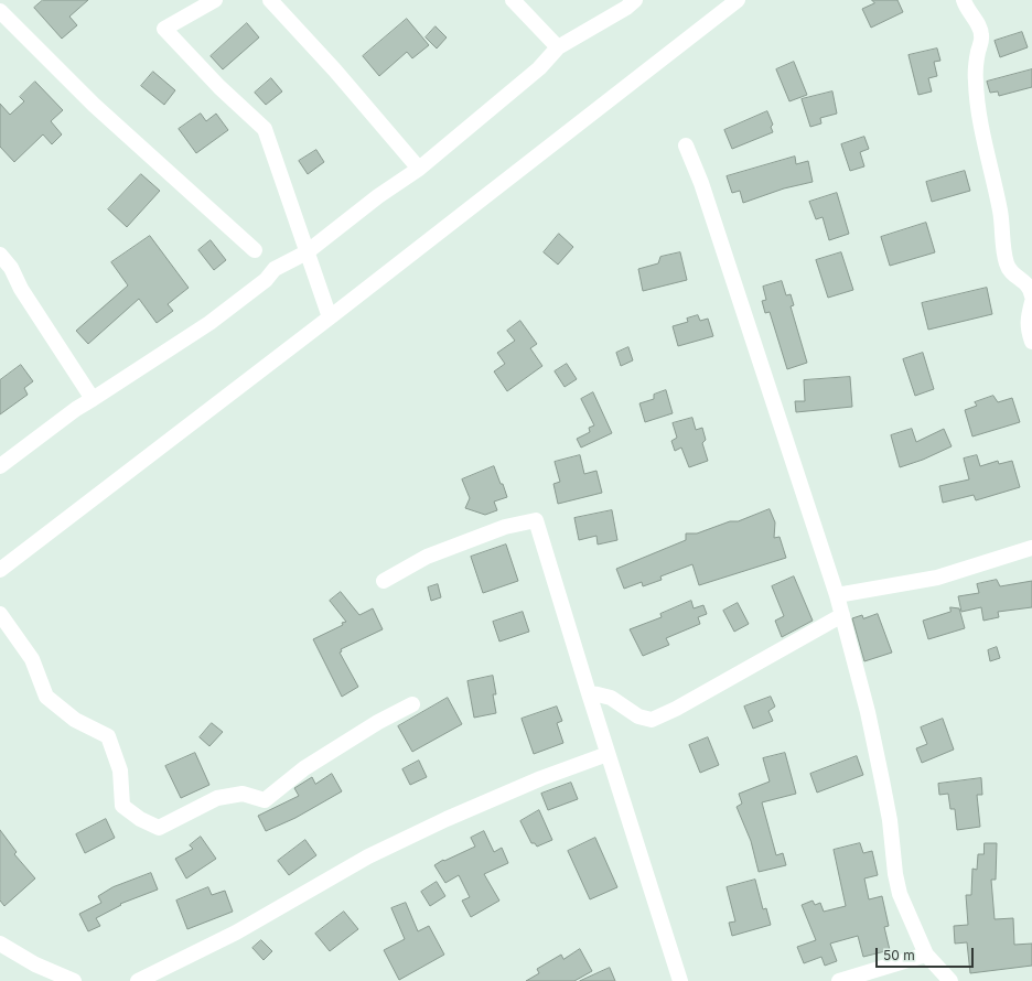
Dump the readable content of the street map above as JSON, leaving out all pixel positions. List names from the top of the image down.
{
  "scale_bar": "50 m"
}
